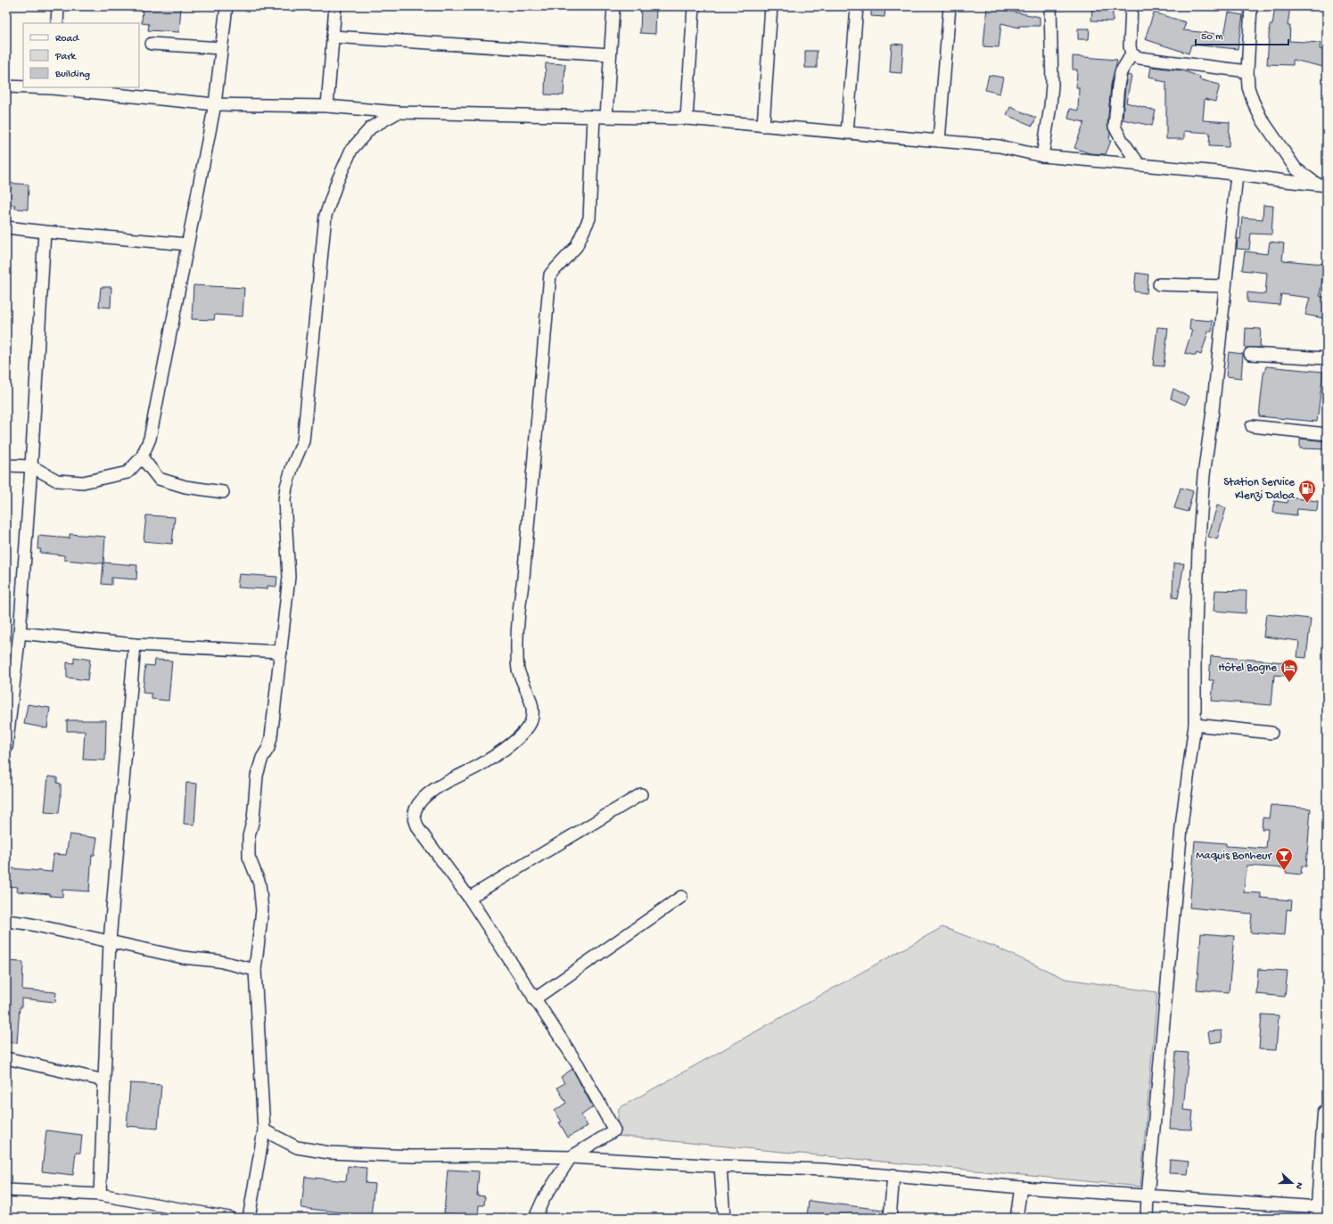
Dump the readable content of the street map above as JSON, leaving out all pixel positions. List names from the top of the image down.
{
  "places": {
    "fuel station": ["Station Service Klenzi Daloa"],
    "hotel": ["Hôtel Bogne"],
    "bar": ["Maquis Bonheur"]
  },
  "legend": ["Road", "Park", "Building"],
  "scale_bar": "50 m",
  "north": "right"
}
